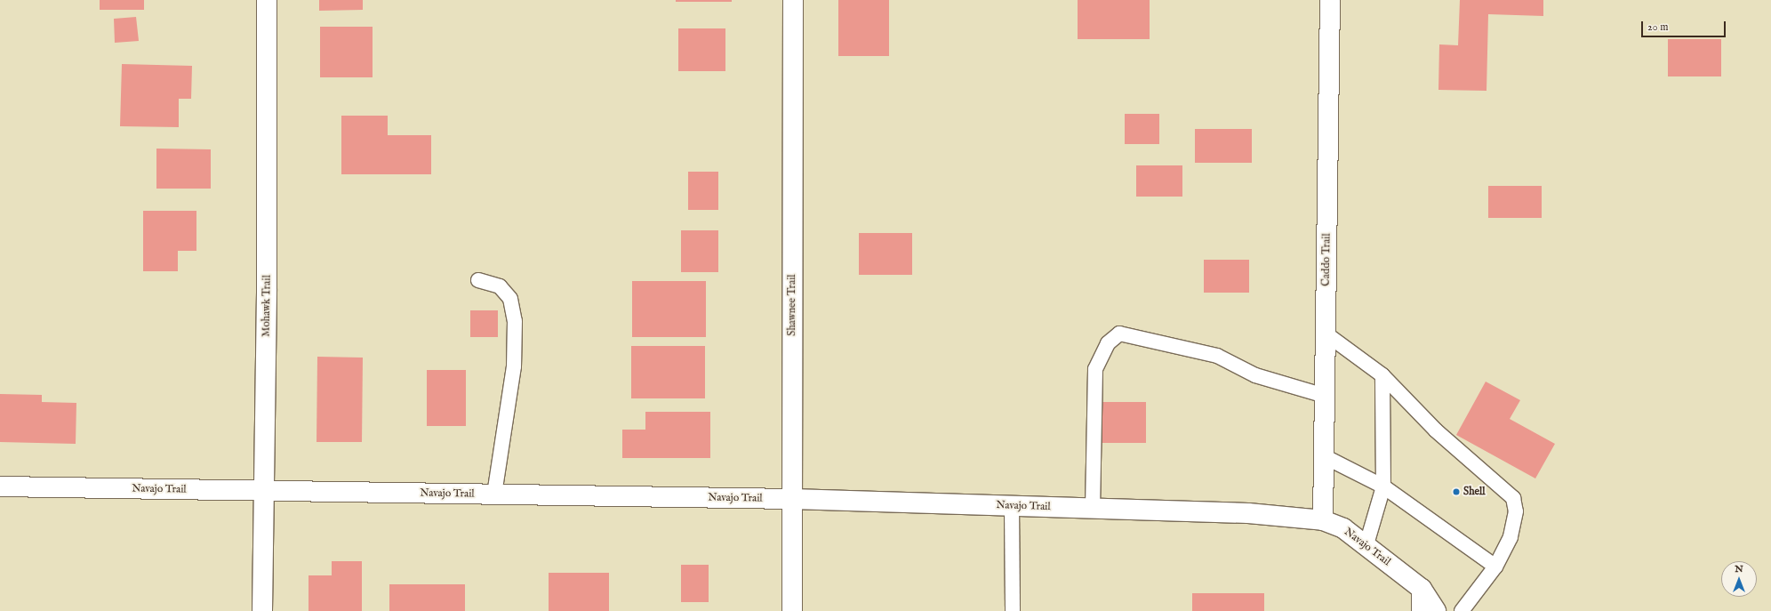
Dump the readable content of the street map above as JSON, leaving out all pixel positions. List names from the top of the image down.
{
  "streets": {
    "street": [
      "Caddo Trail",
      "Shawnee Trail",
      "Mohawk Trail",
      "Navajo Trail"
    ]
  },
  "crossings": [
    ["Caddo Trail", "Navajo Trail"],
    ["Shawnee Trail", "Navajo Trail"],
    ["Mohawk Trail", "Navajo Trail"]
  ],
  "places": ["Shell"],
  "scale_bar": "20 m",
  "north": "top"
}
